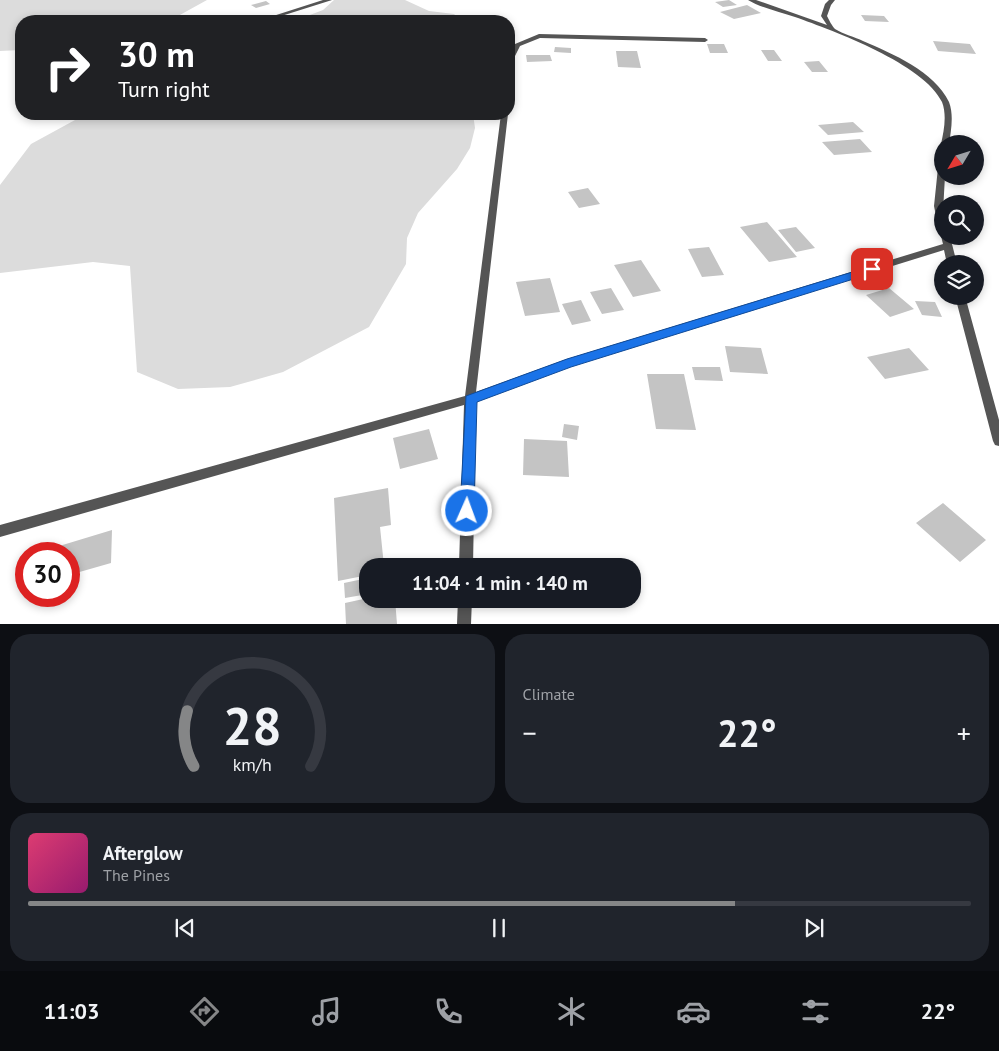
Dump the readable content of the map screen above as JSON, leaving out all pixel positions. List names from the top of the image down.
{
  "north": "bottom left",
  "page": {
    "turn": ["30 m", "Turn right"],
    "limit": "30",
    "trip": "11:04 · 1 min · 140 m",
    "tile": "Climate",
    "heat": ["−", "22°", "+"],
    "song": ["Afterglow", "The Pines"],
    "tabs": ["11:03", "22°"],
    "gauge": ["28", "km/h"]
  }
}
